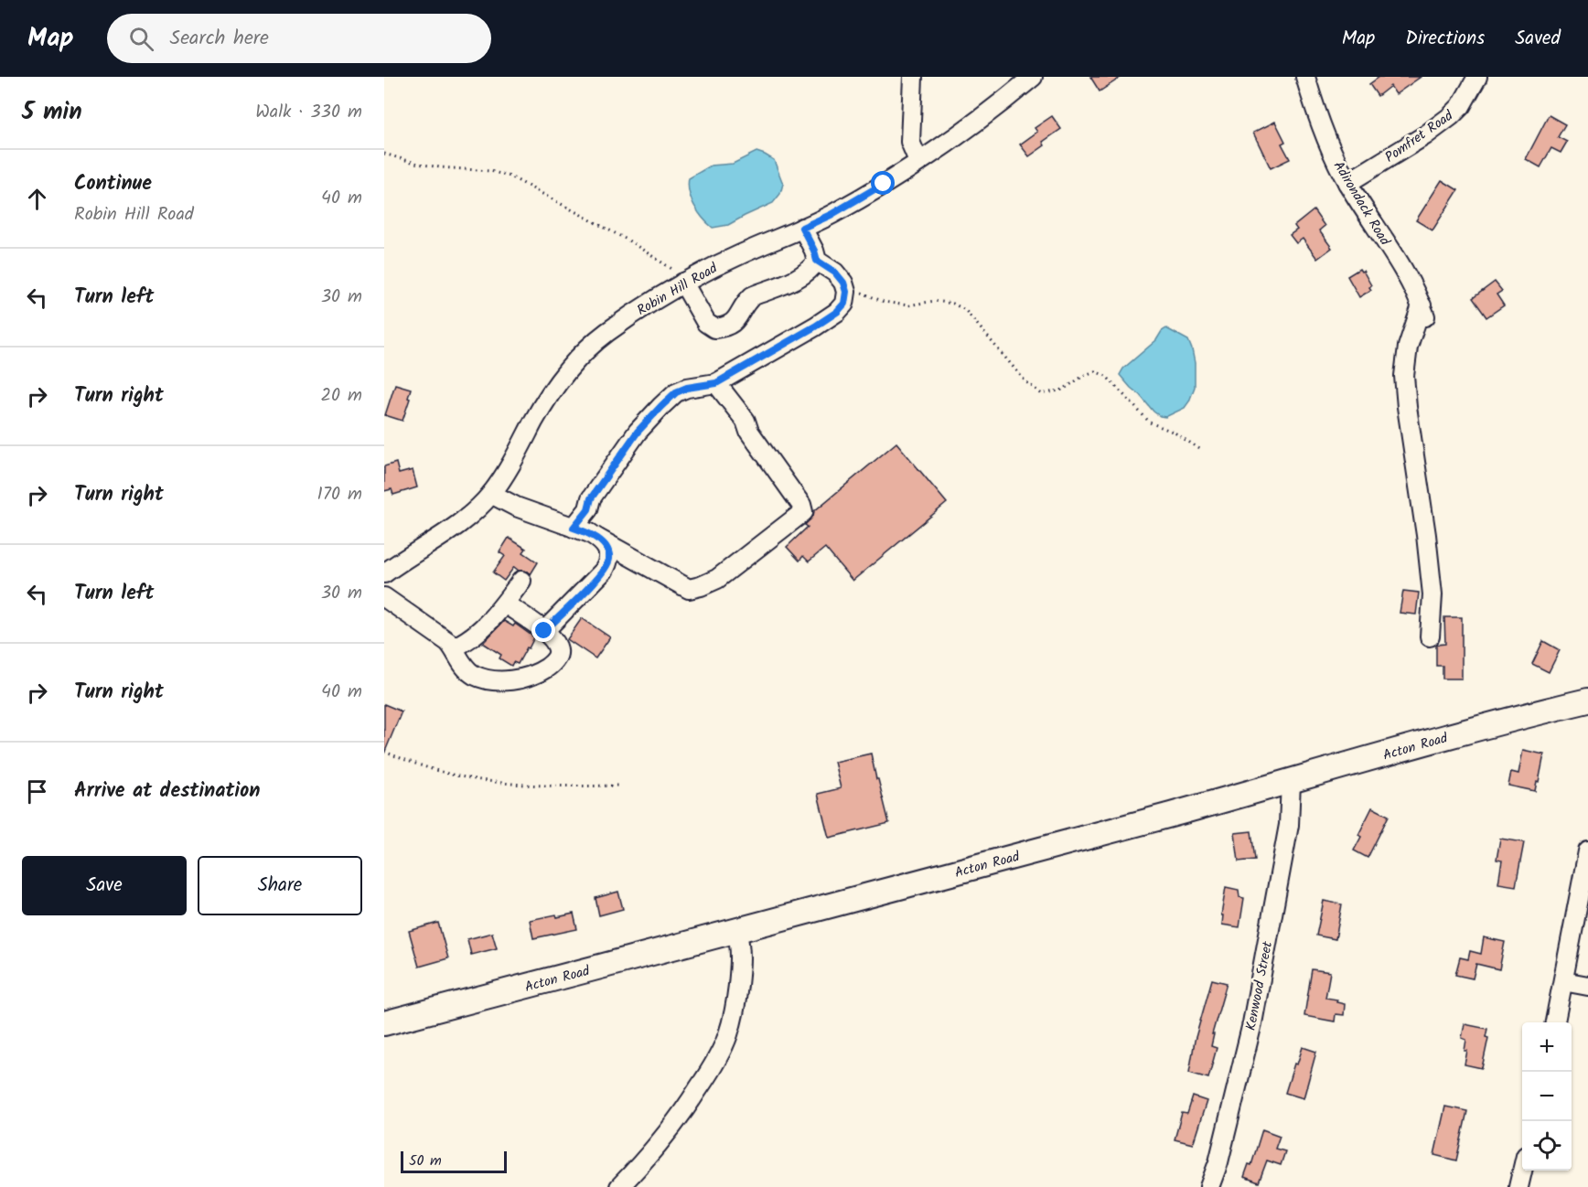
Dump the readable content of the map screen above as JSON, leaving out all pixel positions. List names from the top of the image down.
{
  "streets": {
    "main road": ["Acton Road"],
    "street": [
      "Pomfret Road",
      "Adirondack Road",
      "Robin Hill Road",
      "Kenwood Street"
    ]
  },
  "crossings": [
    ["Pomfret Road", "Adirondack Road"],
    ["Acton Road", "Kenwood Street"]
  ],
  "scale_bar": "50 m",
  "page": {
    "header": "Map",
    "search": "Search here",
    "nav": ["Map", "Directions", "Saved"],
    "heading": ["5 min", "Walk · 330 m"],
    "list": [
      ["Continue", "Robin Hill Road", "40 m"],
      ["Turn left", "30 m"],
      ["Turn right", "20 m"],
      ["Turn right", "170 m"],
      ["Turn left", "30 m"],
      ["Turn right", "40 m"],
      "Arrive at destination"
    ],
    "buttons": ["Save", "Share"],
    "map_buttons": ["+", "−"],
    "scale": "50 m"
  }
}
